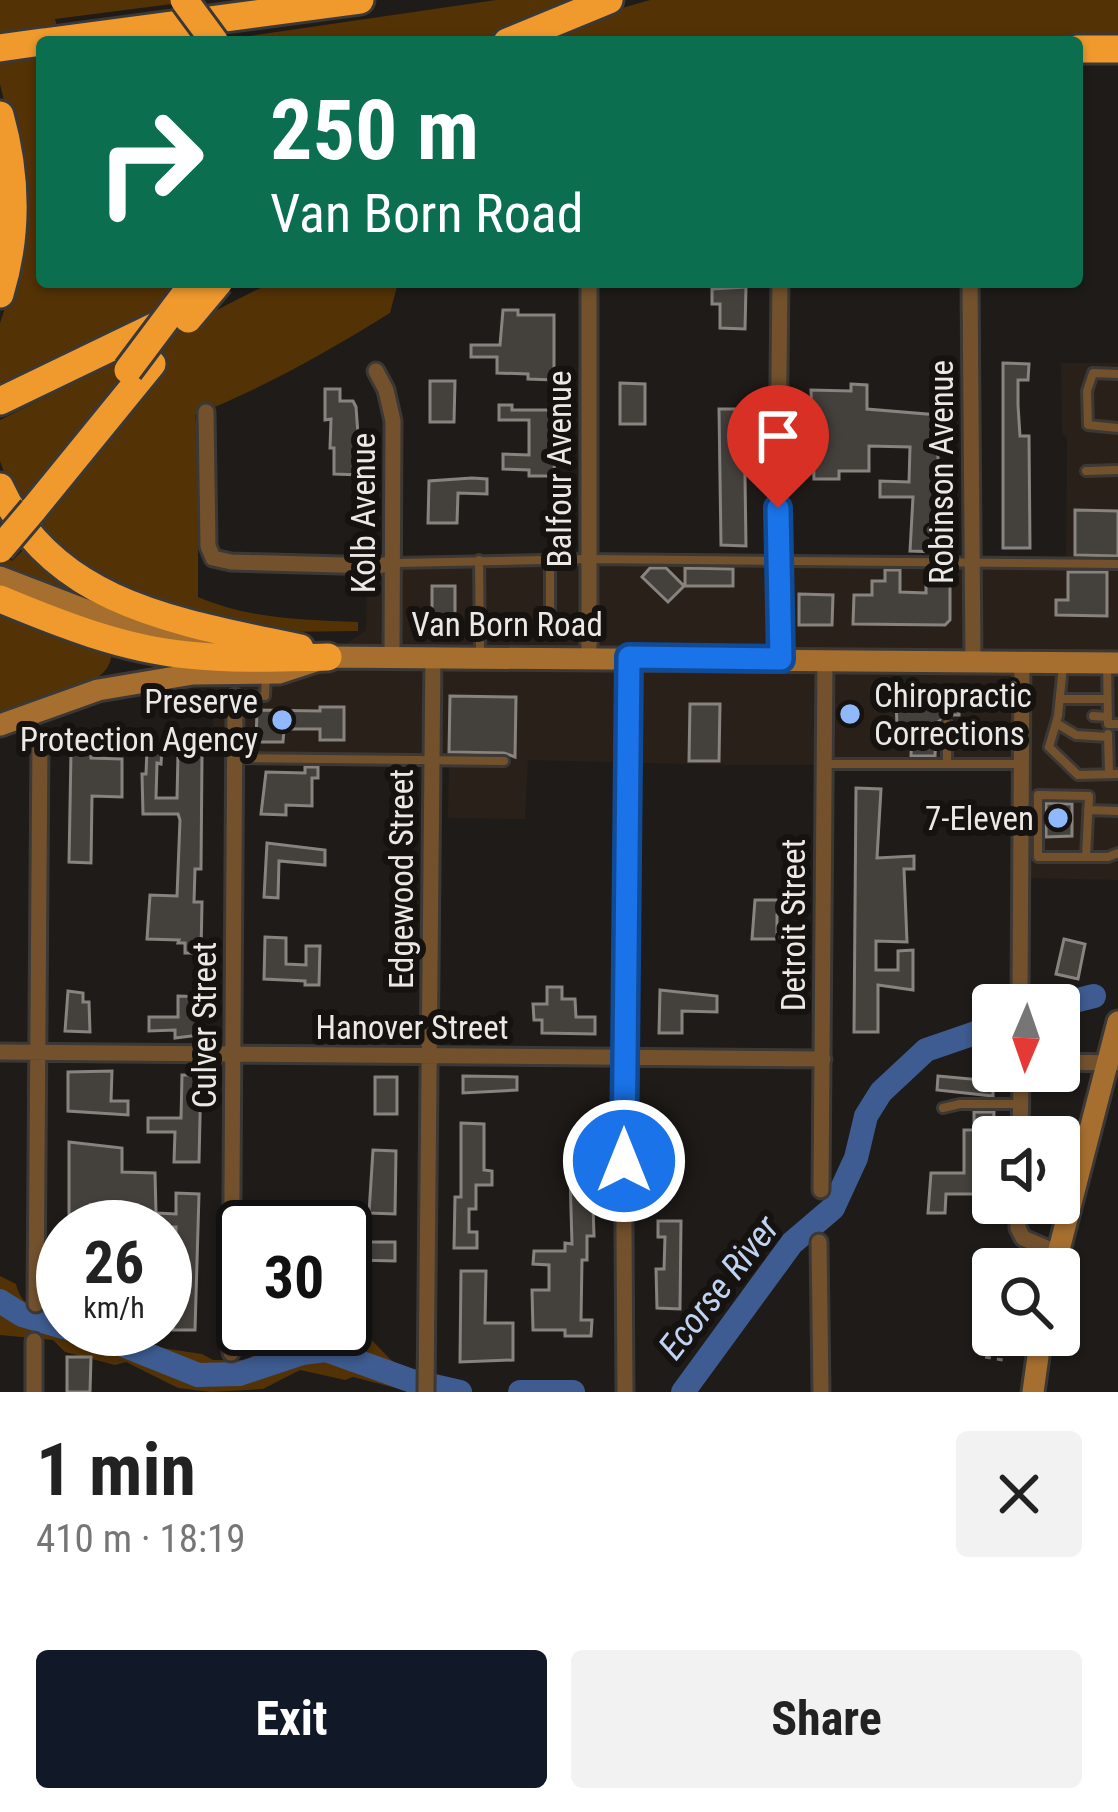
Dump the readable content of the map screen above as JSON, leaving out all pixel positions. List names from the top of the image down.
{
  "streets": {
    "main road": ["Van Born Road"],
    "street": [
      "Balfour Avenue",
      "Robinson Avenue",
      "Kolb Avenue",
      "Edgewood Street",
      "Detroit Street",
      "Culver Street",
      "Hanover Street"
    ]
  },
  "crossings": [
    ["Balfour Avenue", "Van Born Road"],
    ["Robinson Avenue", "Van Born Road"],
    ["Kolb Avenue", "Van Born Road"],
    ["Van Born Road", "Edgewood Street"],
    ["Van Born Road", "Detroit Street"],
    ["Edgewood Street", "Hanover Street"],
    ["Detroit Street", "Hanover Street"],
    ["Culver Street", "Hanover Street"]
  ],
  "water": ["Ecorse River"],
  "places": ["Chiropractic Corrections", "Preserve Protection Agency", "7-Eleven"],
  "north": "bottom",
  "page": {
    "turn": ["250 m", "Van Born Road"],
    "speed": "26 km/h",
    "limit": "30",
    "heading": ["1 min", "410 m · 18:19"],
    "buttons": ["Exit", "Share"]
  }
}
